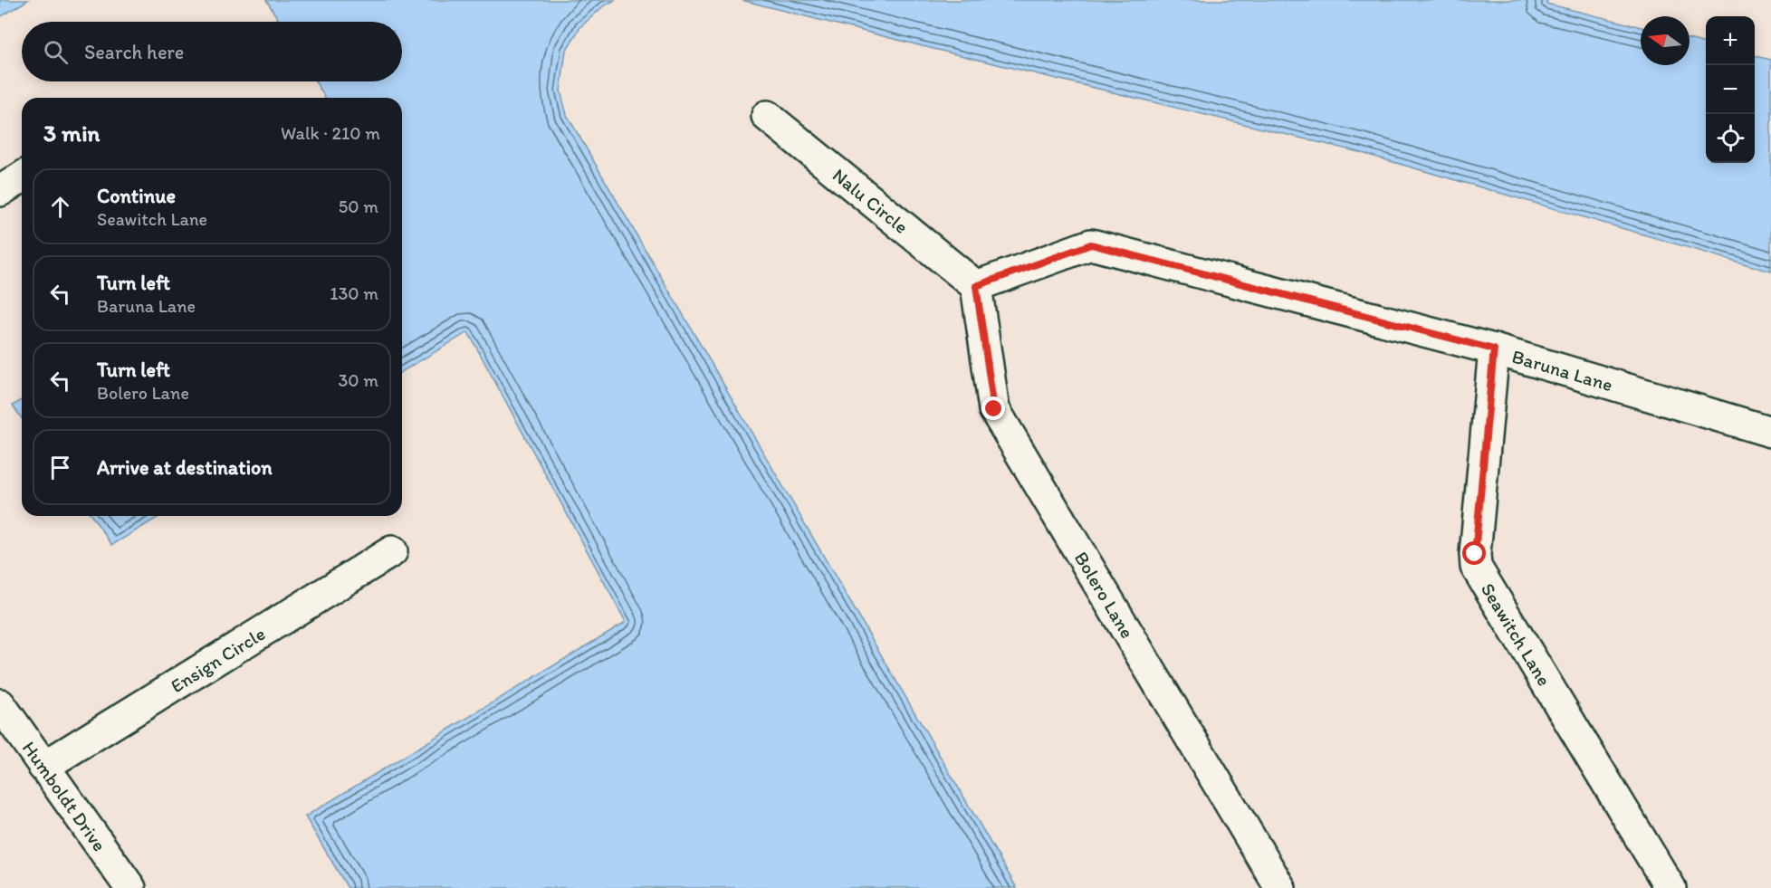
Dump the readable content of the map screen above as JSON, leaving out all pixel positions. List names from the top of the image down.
{
  "streets": {
    "street": [
      "Nalu Circle",
      "Baruna Lane",
      "Bolero Lane",
      "Seawitch Lane",
      "Ensign Circle",
      "Humboldt Drive"
    ]
  },
  "crossings": [
    ["Nalu Circle", "Baruna Lane"],
    ["Nalu Circle", "Bolero Lane"],
    ["Baruna Lane", "Bolero Lane"],
    ["Baruna Lane", "Seawitch Lane"],
    ["Ensign Circle", "Humboldt Drive"]
  ],
  "north": "left",
  "page": {
    "map_buttons": ["+", "−"],
    "search": "Search here",
    "heading": ["3 min", "Walk · 210 m"],
    "list": [
      ["Continue", "Seawitch Lane", "50 m"],
      ["Turn left", "Baruna Lane", "130 m"],
      ["Turn left", "Bolero Lane", "30 m"],
      "Arrive at destination"
    ]
  }
}
